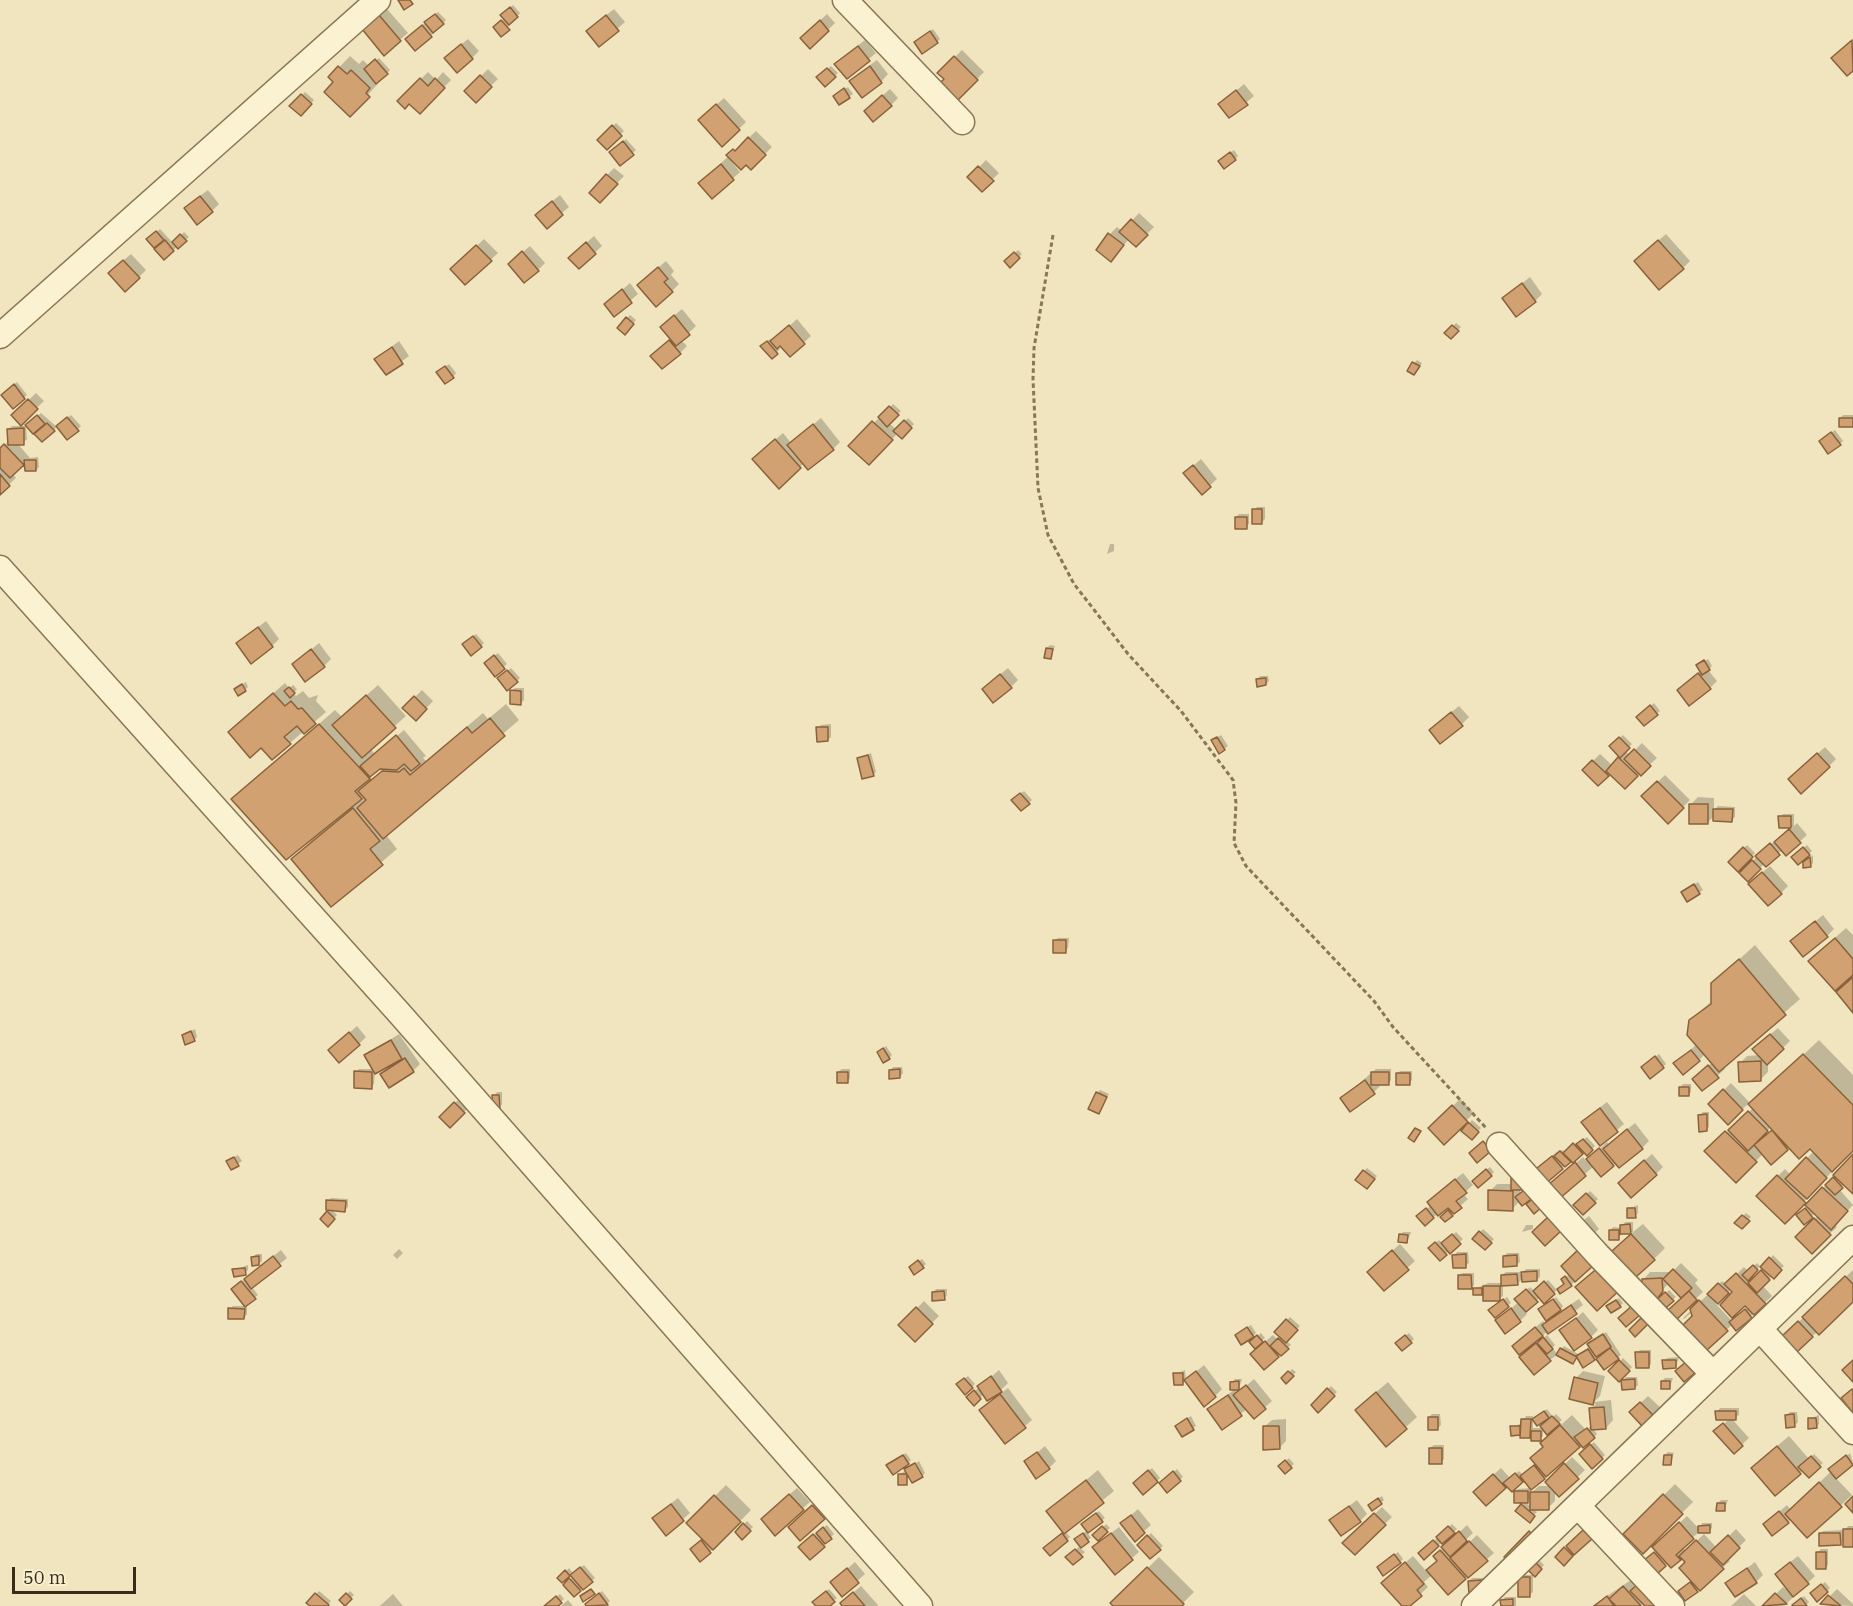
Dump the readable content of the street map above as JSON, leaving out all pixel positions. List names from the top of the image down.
{
  "scale_bar": "50 m"
}
